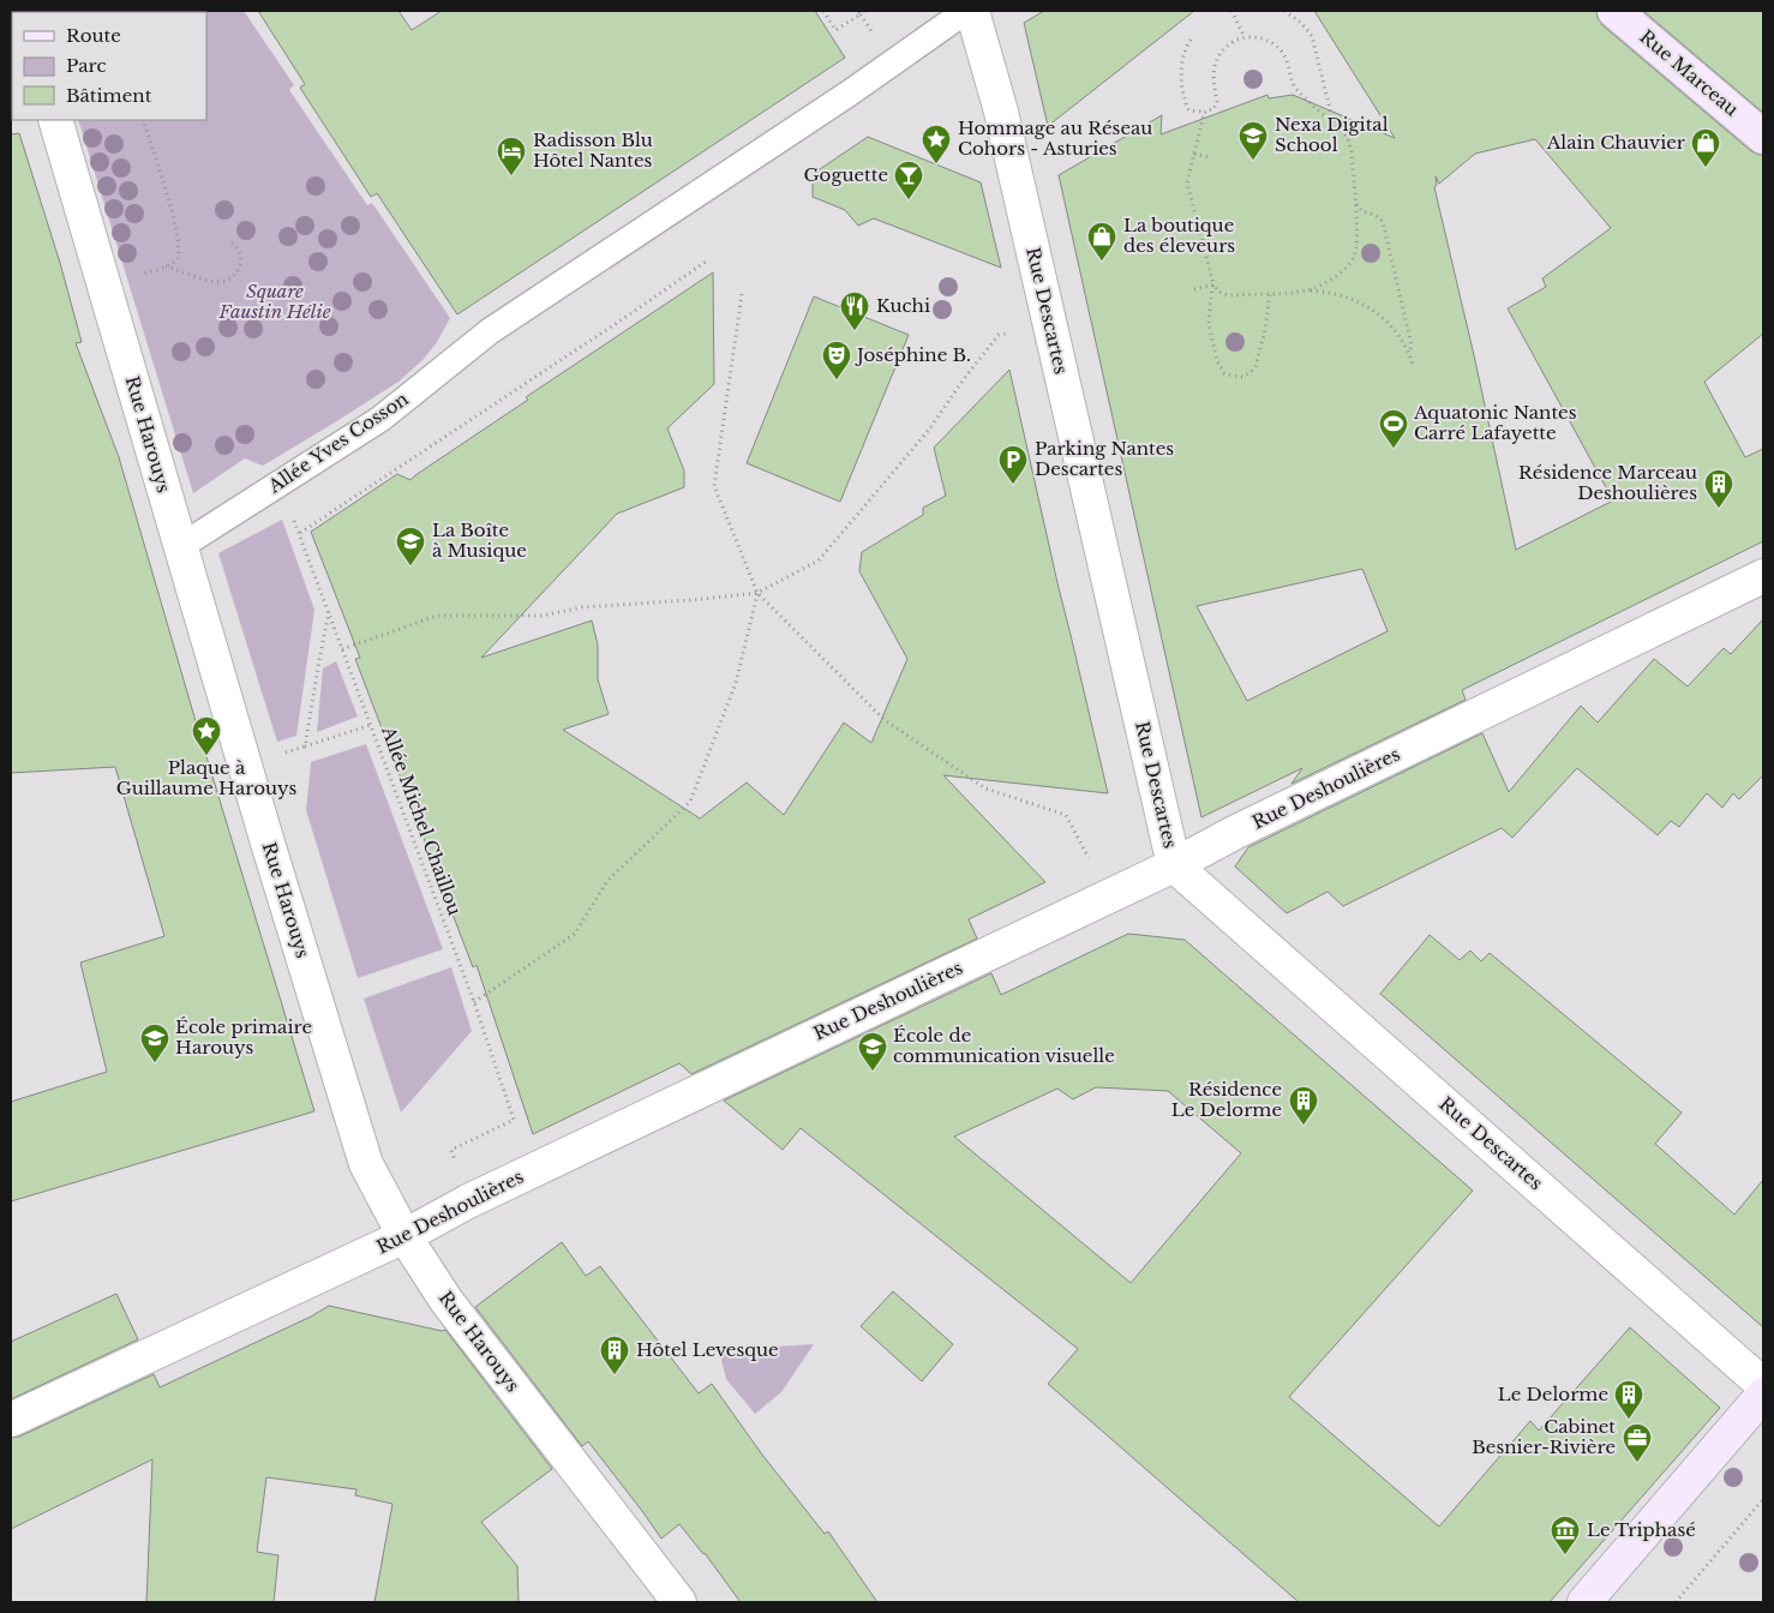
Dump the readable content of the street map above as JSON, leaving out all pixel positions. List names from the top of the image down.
{
  "streets": {
    "main road": ["Rue Marceau"],
    "street": ["Rue Descartes", "Rue Harouys", "Rue Deshoulières"],
    "lane": ["Allée Yves Cosson"],
    "path": ["Allée Michel Chaillou"]
  },
  "crossings": [
    ["Rue Descartes", "Rue Deshoulières"],
    ["Rue Harouys", "Allée Yves Cosson"],
    ["Rue Harouys", "Rue Deshoulières"]
  ],
  "parks": ["Square Faustin Hélie"],
  "places": {
    "school or university": [
      "Nexa Digital School",
      "La Boîte à Musique",
      "École primaire Harouys",
      "École de communication visuelle"
    ],
    "place": ["Hommage au Réseau Cohors - Asturies", "Plaque à Guillaume Harouys"],
    "shop": ["Alain Chauvier", "La boutique des éleveurs"],
    "hotel": ["Radisson Blu Hôtel Nantes"],
    "bar": ["Goguette"],
    "restaurant": ["Kuchi"],
    "theatre": ["Joséphine B."],
    "sports": ["Aquatonic Nantes Carré Lafayette"],
    "parking": ["Parking Nantes Descartes"],
    "building": [
      "Résidence Marceau Deshoulières",
      "Résidence Le Delorme",
      "Hôtel Levesque",
      "Le Delorme"
    ],
    "office": ["Cabinet Besnier-Rivière"],
    "museum": ["Le Triphasé"]
  },
  "legend": ["Route", "Parc", "Bâtiment"]
}
